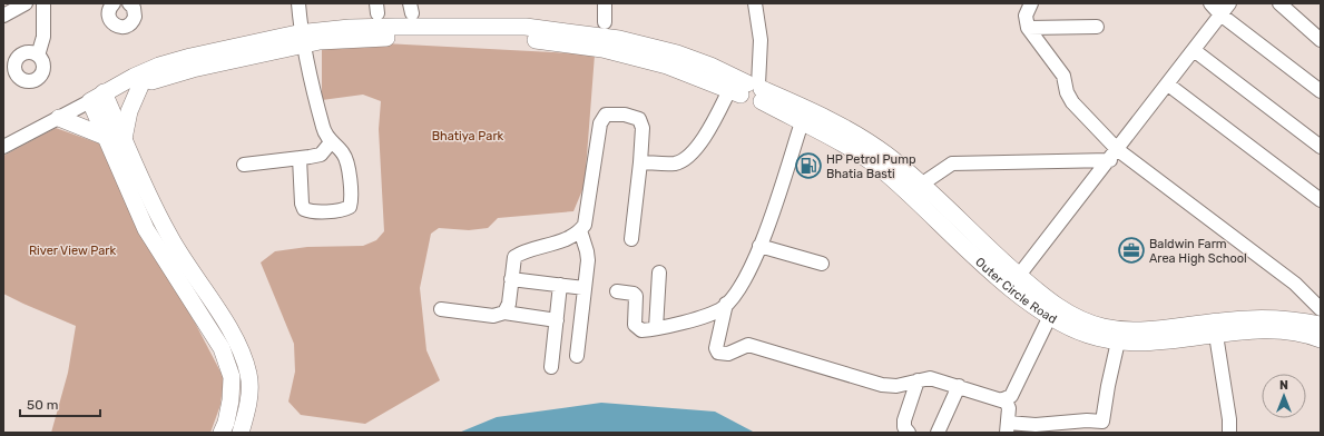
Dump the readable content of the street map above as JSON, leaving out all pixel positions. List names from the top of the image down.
{
  "streets": {
    "main road": ["Outer Circle Road"]
  },
  "parks": ["Bhatiya Park", "River View Park"],
  "places": {
    "fuel station": ["HP Petrol Pump Bhatia Basti"],
    "office": ["Baldwin Farm Area High School"]
  },
  "scale_bar": "50 m",
  "north": "top"
}
